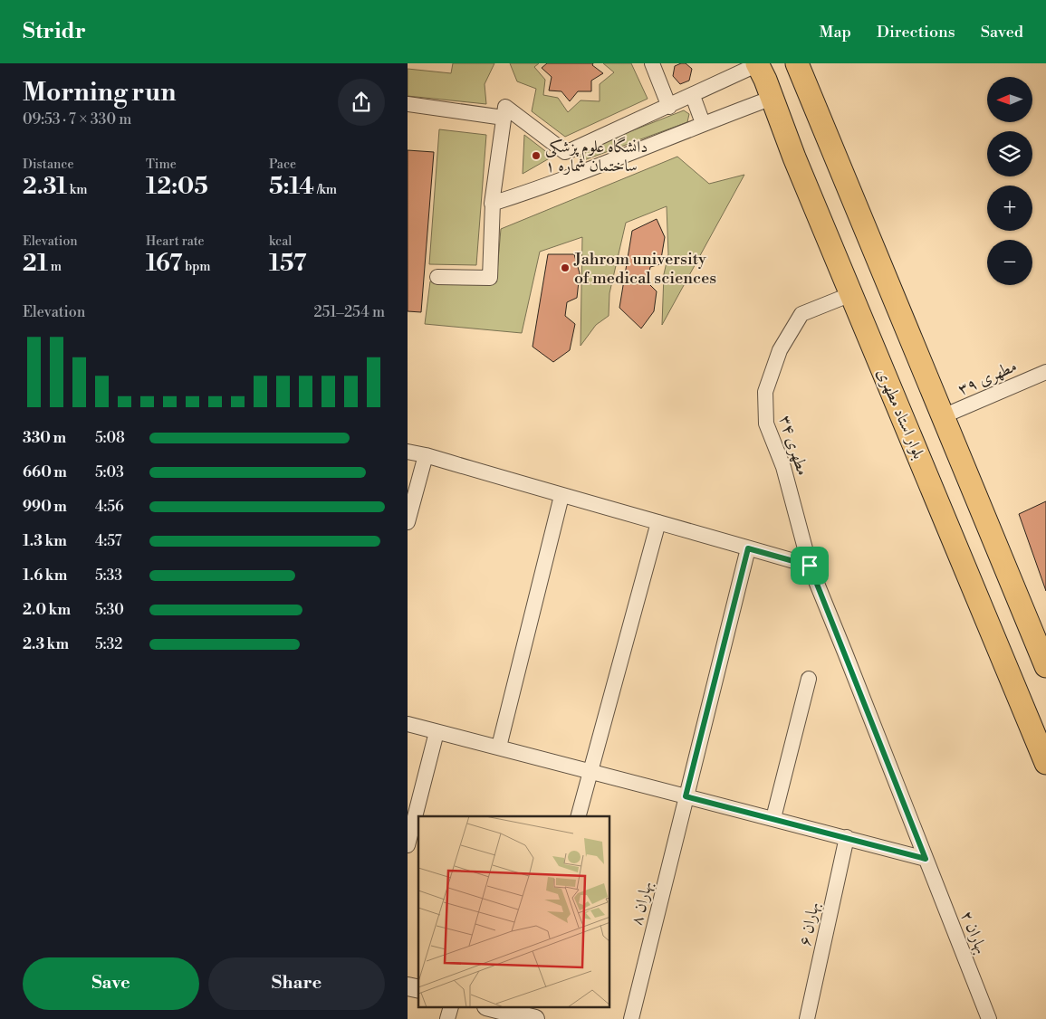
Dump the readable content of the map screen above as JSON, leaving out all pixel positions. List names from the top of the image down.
{
  "streets": {
    "main road": ["بلوار استاد مطهری"],
    "street": [
      "مطهری ۳۹",
      "مطهری ۳۴",
      "بهاران ۸",
      "بهاران ۶",
      "بهاران ۲"
    ]
  },
  "crossings": [
    ["بلوار استاد مطهری", "مطهری ۳۴"],
    ["مطهری ۳۴", "بهاران ۲"]
  ],
  "places": ["دانشگاه علوم پزشکی ساختمان شماره ۱", "Jahrom university of medical sciences"],
  "north": "left",
  "page": {
    "header": "Stridr",
    "nav": ["Map", "Directions", "Saved"],
    "heading": ["Morning run", "09:53 · 7 × 330 m"],
    "map_buttons": ["+", "−"],
    "stats": [
      ["Distance", "2.31 km"],
      ["Time", "12:05"],
      ["Pace", "5:14 /km"],
      ["Elevation", "21 m"],
      ["Heart rate", "167 bpm"],
      ["kcal", "157"]
    ],
    "chart": ["Elevation", "251–254 m"],
    "list": [
      {
        "name": "330 m",
        "note": "5:08"
      },
      {
        "name": "660 m",
        "note": "5:03"
      },
      {
        "name": "990 m",
        "note": "4:56"
      },
      {
        "name": "1.3 km",
        "note": "4:57"
      },
      {
        "name": "1.6 km",
        "note": "5:33"
      },
      {
        "name": "2.0 km",
        "note": "5:30"
      },
      {
        "name": "2.3 km",
        "note": "5:32"
      }
    ],
    "buttons": ["Save", "Share"]
  }
}
